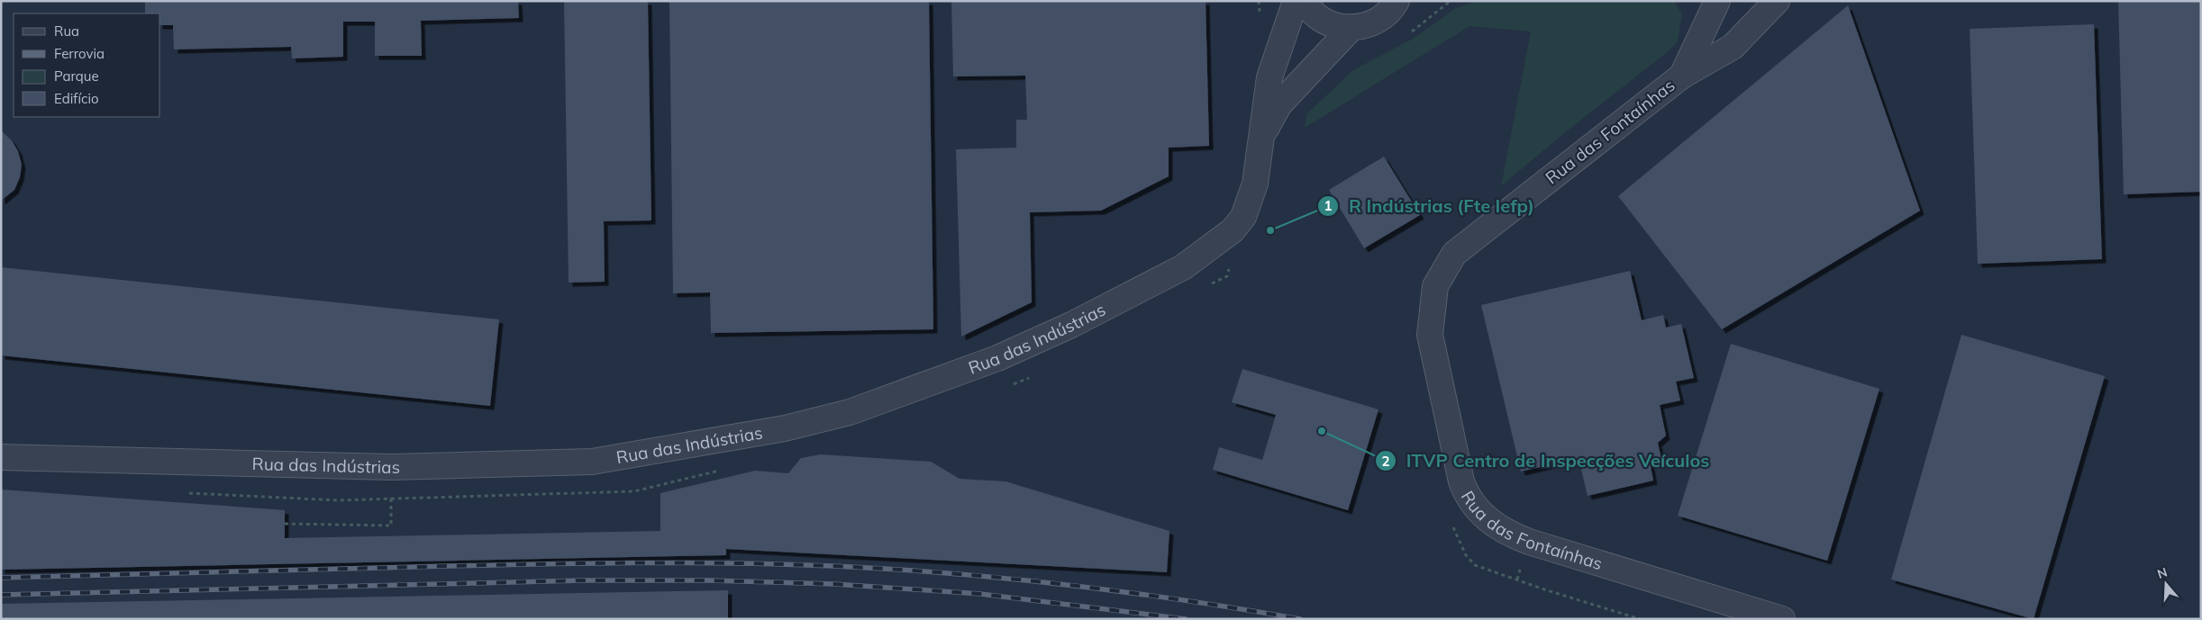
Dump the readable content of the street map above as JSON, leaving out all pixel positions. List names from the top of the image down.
{
  "streets": {
    "street": ["Rua das Fontaínhas", "Rua das Indústrias"]
  },
  "places": ["R Indústrias (Fte Iefp)", "ITVP Centro de Inspecções Veículos"],
  "legend": [
    "Rua",
    "Ferrovia",
    "Parque",
    "Edifício"
  ],
  "north": "top"
}
